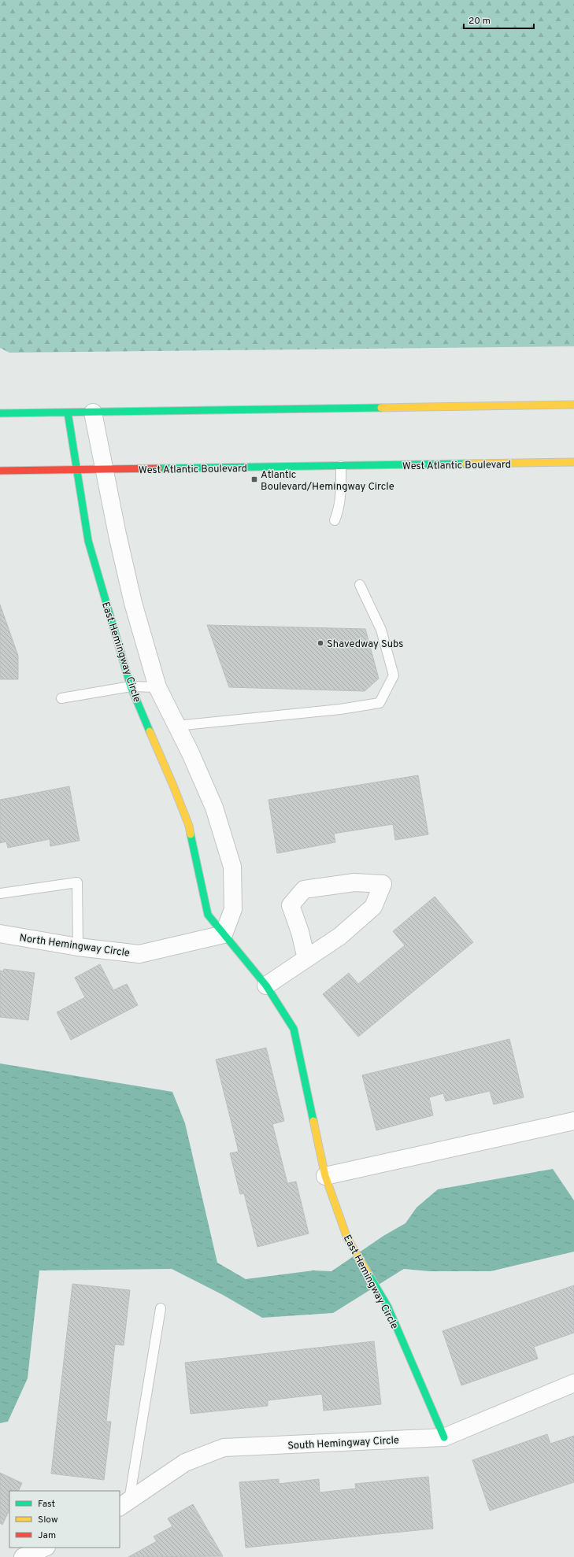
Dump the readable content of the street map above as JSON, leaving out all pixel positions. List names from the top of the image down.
{
  "streets": {
    "main road": ["West Atlantic Boulevard", "East Hemingway Circle"],
    "street": ["North Hemingway Circle", "South Hemingway Circle"]
  },
  "crossings": [
    ["West Atlantic Boulevard", "East Hemingway Circle"],
    ["East Hemingway Circle", "North Hemingway Circle"],
    ["East Hemingway Circle", "South Hemingway Circle"]
  ],
  "places": {
    "transit": ["Atlantic Boulevard/Hemingway Circle"],
    "other": ["Shavedway Subs"]
  },
  "legend": ["Fast", "Slow", "Jam"],
  "scale_bar": "20 m"
}
